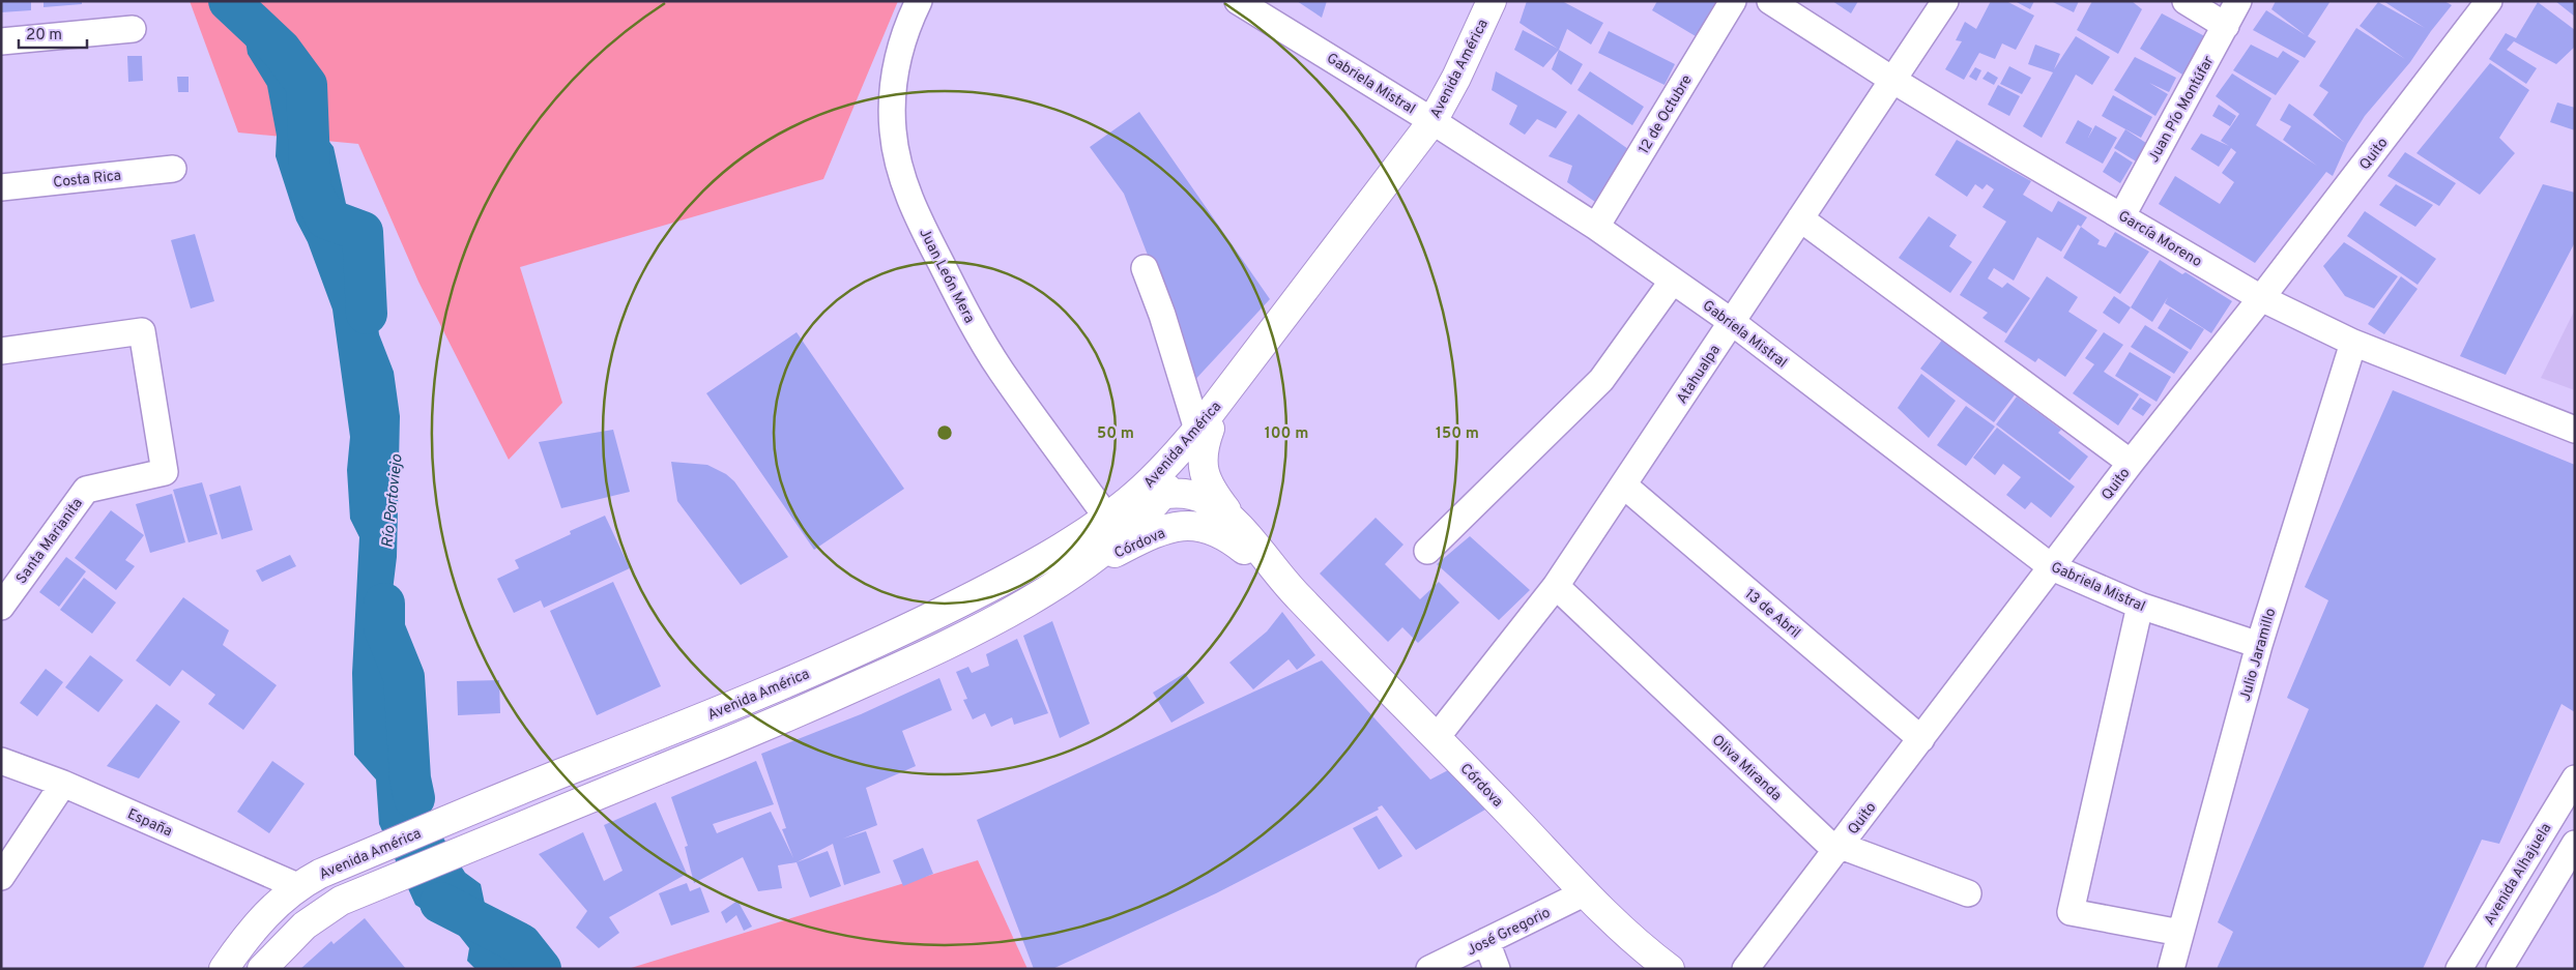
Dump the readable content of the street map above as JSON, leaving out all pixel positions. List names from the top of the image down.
{
  "streets": {
    "street": [
      "Avenida América",
      "Gabriela Mistral",
      "Juan Pío Montúfar",
      "12 de Octubre",
      "Quito",
      "Costa Rica",
      "García Moreno",
      "Juan León Mera",
      "Atahualpa",
      "Santa Marianita",
      "Córdova",
      "13 de Abril",
      "Julio Jaramillo",
      "Oliva Miranda",
      "España",
      "Avenida Alhajuela",
      "José Gregorio"
    ]
  },
  "crossings": [
    ["Avenida América", "Gabriela Mistral"],
    ["Avenida América", "Juan León Mera"],
    ["Avenida América", "Córdova"],
    ["Avenida América", "España"],
    ["Gabriela Mistral", "12 de Octubre"],
    ["Gabriela Mistral", "Quito"],
    ["Gabriela Mistral", "Atahualpa"],
    ["Gabriela Mistral", "Julio Jaramillo"],
    ["Juan Pío Montúfar", "García Moreno"],
    ["Quito", "García Moreno"],
    ["Quito", "13 de Abril"],
    ["Quito", "Oliva Miranda"],
    ["García Moreno", "Atahualpa"],
    ["García Moreno", "Julio Jaramillo"],
    ["Juan León Mera", "Córdova"],
    ["Atahualpa", "Córdova"],
    ["Atahualpa", "13 de Abril"],
    ["Atahualpa", "Oliva Miranda"],
    ["Córdova", "José Gregorio"]
  ],
  "water": ["Río Portoviejo"],
  "scale_bar": "20 m",
  "rings": ["50 m", "100 m", "150 m"]
}
